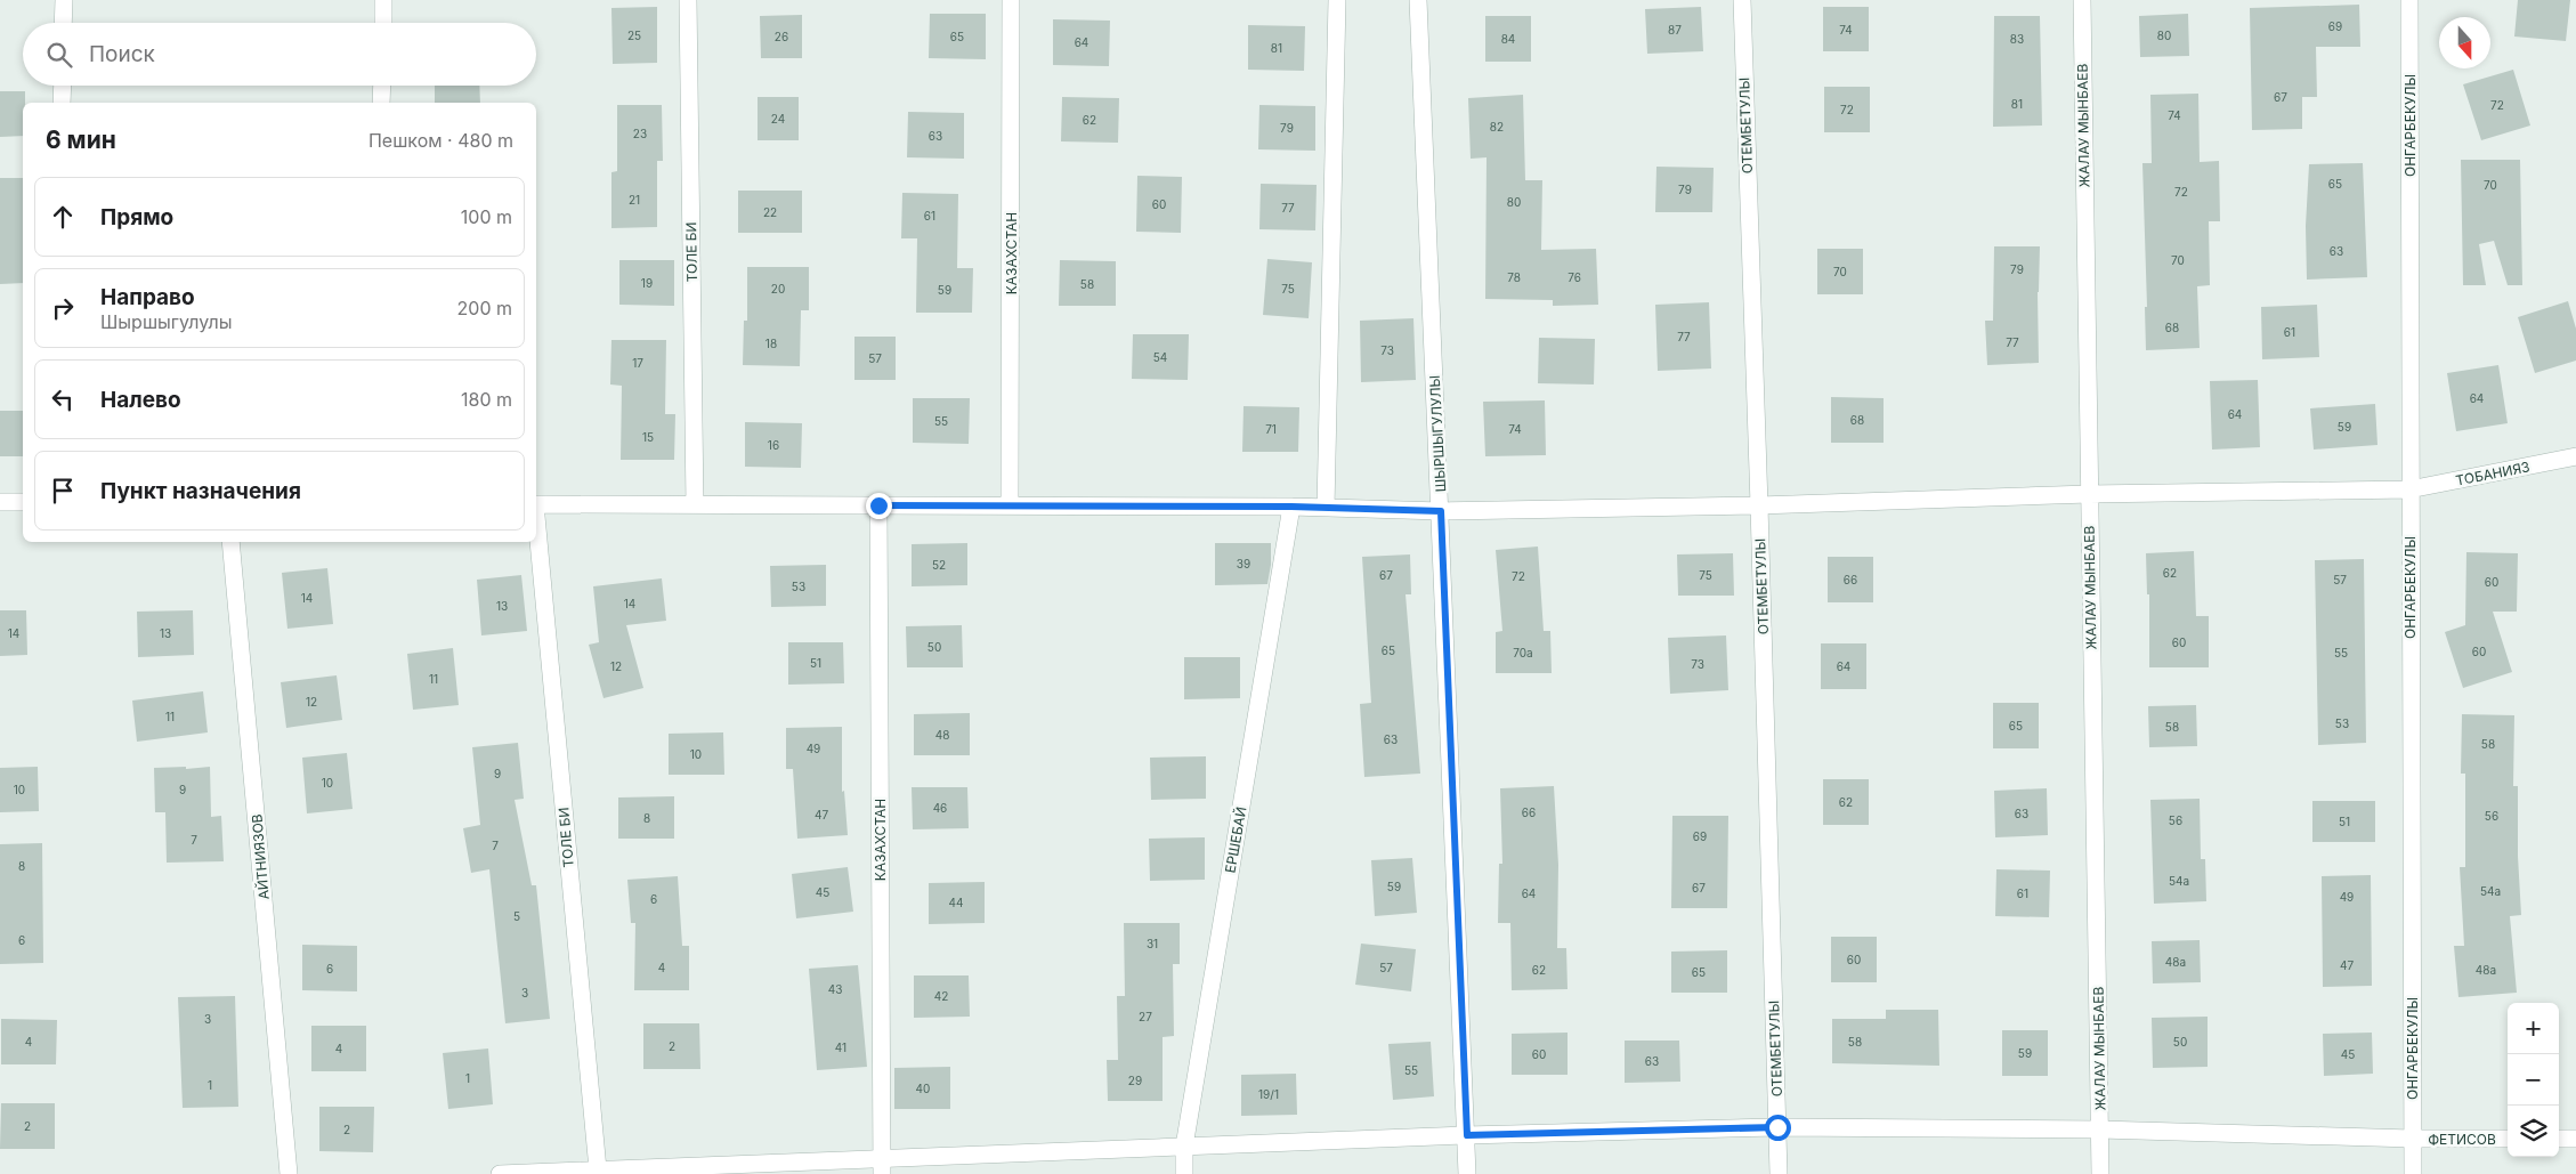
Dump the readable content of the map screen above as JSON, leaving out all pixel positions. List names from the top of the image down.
{
  "streets": {
    "street": [
      "ОТЕМБЕТУЛЫ",
      "ЖАЛАУ МЫНБАЕВ",
      "ОНГАРБЕКУЛЫ",
      "ТОЛЕ БИ",
      "КАЗАХСТАН",
      "ШЫРШЫГУЛУЛЫ",
      "ТОБАНИЯЗ",
      "ЕРШЕБАЙ",
      "АЙТНИЯЗОВ",
      "ФЕТИСОВ"
    ]
  },
  "crossings": [
    ["ОТЕМБЕТУЛЫ", "ТОБАНИЯЗ"],
    ["ОТЕМБЕТУЛЫ", "ФЕТИСОВ"],
    ["ЖАЛАУ МЫНБАЕВ", "ТОБАНИЯЗ"],
    ["ЖАЛАУ МЫНБАЕВ", "ФЕТИСОВ"],
    ["ОНГАРБЕКУЛЫ", "ТОБАНИЯЗ"],
    ["ОНГАРБЕКУЛЫ", "ФЕТИСОВ"],
    ["ТОЛЕ БИ", "ТОБАНИЯЗ"],
    ["ТОЛЕ БИ", "ФЕТИСОВ"],
    ["КАЗАХСТАН", "ТОБАНИЯЗ"],
    ["КАЗАХСТАН", "ФЕТИСОВ"],
    ["ШЫРШЫГУЛУЛЫ", "ТОБАНИЯЗ"],
    ["ШЫРШЫГУЛУЛЫ", "ФЕТИСОВ"],
    ["ТОБАНИЯЗ", "ЕРШЕБАЙ"],
    ["ЕРШЕБАЙ", "ФЕТИСОВ"]
  ],
  "house_numbers": [
    "69",
    "87",
    "74",
    "25",
    "80",
    "26",
    "65",
    "84",
    "83",
    "64",
    "81",
    "67",
    "81",
    "72",
    "72",
    "74",
    "24",
    "62",
    "82",
    "79",
    "23",
    "63",
    "65",
    "70",
    "79",
    "72",
    "21",
    "80",
    "60",
    "77",
    "22",
    "61",
    "63",
    "70",
    "79",
    "70",
    "78",
    "76",
    "19",
    "58",
    "20",
    "75",
    "59",
    "68",
    "61",
    "77",
    "77",
    "18",
    "73",
    "54",
    "57",
    "17",
    "64",
    "64",
    "68",
    "55",
    "59",
    "71",
    "74",
    "15",
    "16",
    "39",
    "52",
    "62",
    "67",
    "75",
    "72",
    "66",
    "57",
    "60",
    "53",
    "14",
    "14",
    "13",
    "14",
    "13",
    "60",
    "50",
    "65",
    "60",
    "70а",
    "55",
    "51",
    "73",
    "12",
    "64",
    "11",
    "12",
    "11",
    "53",
    "65",
    "58",
    "48",
    "63",
    "58",
    "49",
    "10",
    "9",
    "10",
    "10",
    "9",
    "62",
    "46",
    "66",
    "63",
    "47",
    "56",
    "8",
    "56",
    "51",
    "69",
    "7",
    "7",
    "8",
    "54а",
    "59",
    "67",
    "54а",
    "45",
    "64",
    "61",
    "49",
    "6",
    "44",
    "5",
    "6",
    "31",
    "60",
    "48а",
    "47",
    "4",
    "57",
    "6",
    "62",
    "48а",
    "65",
    "43",
    "3",
    "42",
    "27",
    "3",
    "4",
    "58",
    "50",
    "2",
    "41",
    "4",
    "59",
    "60",
    "45",
    "63",
    "55",
    "1",
    "29",
    "1",
    "40",
    "19/1",
    "2",
    "2"
  ],
  "north": "bottom",
  "page": {
    "search": "Поиск",
    "heading": ["6 мин", "Пешком · 480 m"],
    "list": [
      ["Прямо", "100 m"],
      ["Направо", "Шыршыгулулы", "200 m"],
      ["Налево", "180 m"],
      "Пункт назначения"
    ],
    "map_buttons": ["+", "−"]
  }
}
